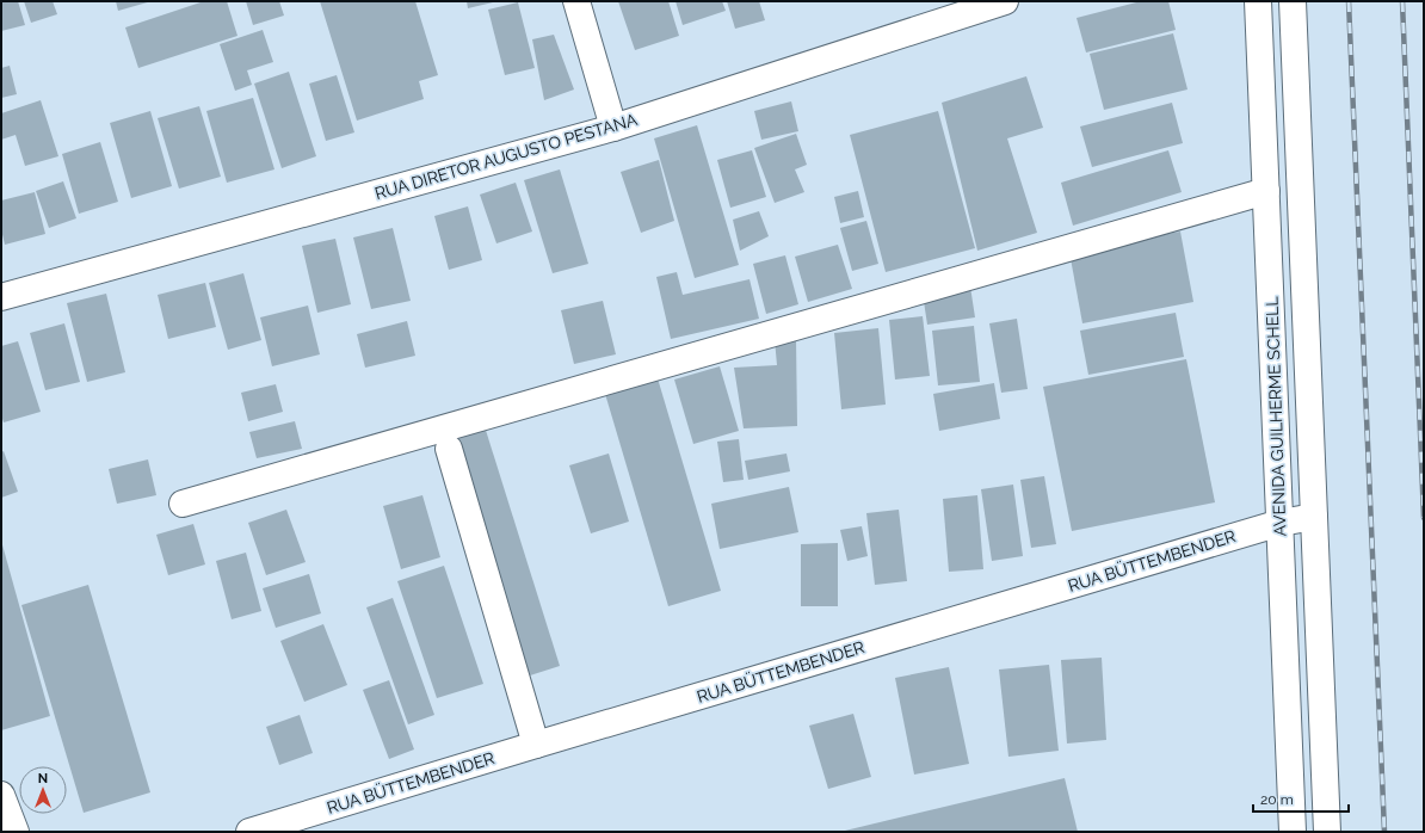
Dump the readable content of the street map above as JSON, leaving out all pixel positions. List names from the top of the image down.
{
  "streets": {
    "street": ["RUA DIRETOR AUGUSTO PESTANA", "AVENIDA GUILHERME SCHELL", "RUA BÜTTEMBENDER"]
  },
  "crossings": [
    ["AVENIDA GUILHERME SCHELL", "RUA BÜTTEMBENDER"]
  ],
  "scale_bar": "20 m",
  "north": "top"
}
